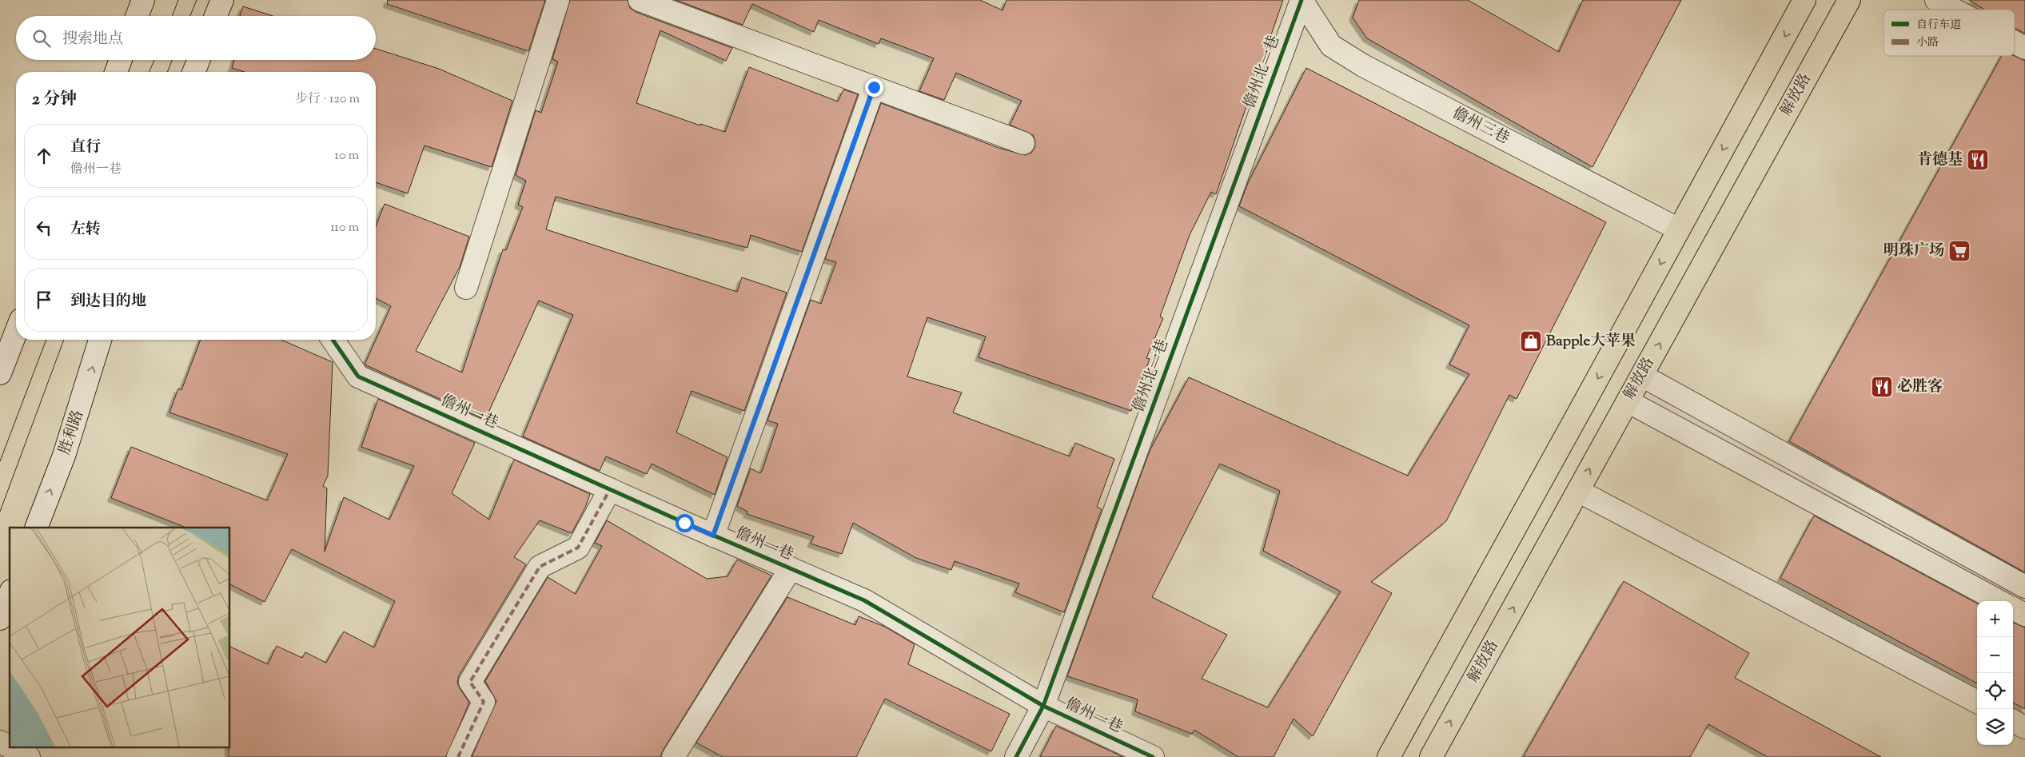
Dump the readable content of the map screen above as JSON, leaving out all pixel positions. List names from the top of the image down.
{
  "streets": {
    "main road": ["解放路"],
    "street": [
      "儋州北一巷",
      "儋州三巷",
      "儋州一巷",
      "胜利路"
    ]
  },
  "crossings": [
    ["儋州北一巷", "儋州三巷"],
    ["儋州北一巷", "儋州一巷"]
  ],
  "one_way": ["胜利路"],
  "places": {
    "restaurant": ["肯德基", "必胜客"],
    "supermarket": ["明珠广场"],
    "shop": ["Bapple大苹果"]
  },
  "legend": ["自行车道", "小路"],
  "page": {
    "search": "搜索地点",
    "heading": ["2 分钟", "步行 · 120 m"],
    "list": [
      ["直行", "儋州一巷", "10 m"],
      ["左转", "110 m"],
      "到达目的地"
    ],
    "map_buttons": ["+", "−"]
  }
}
